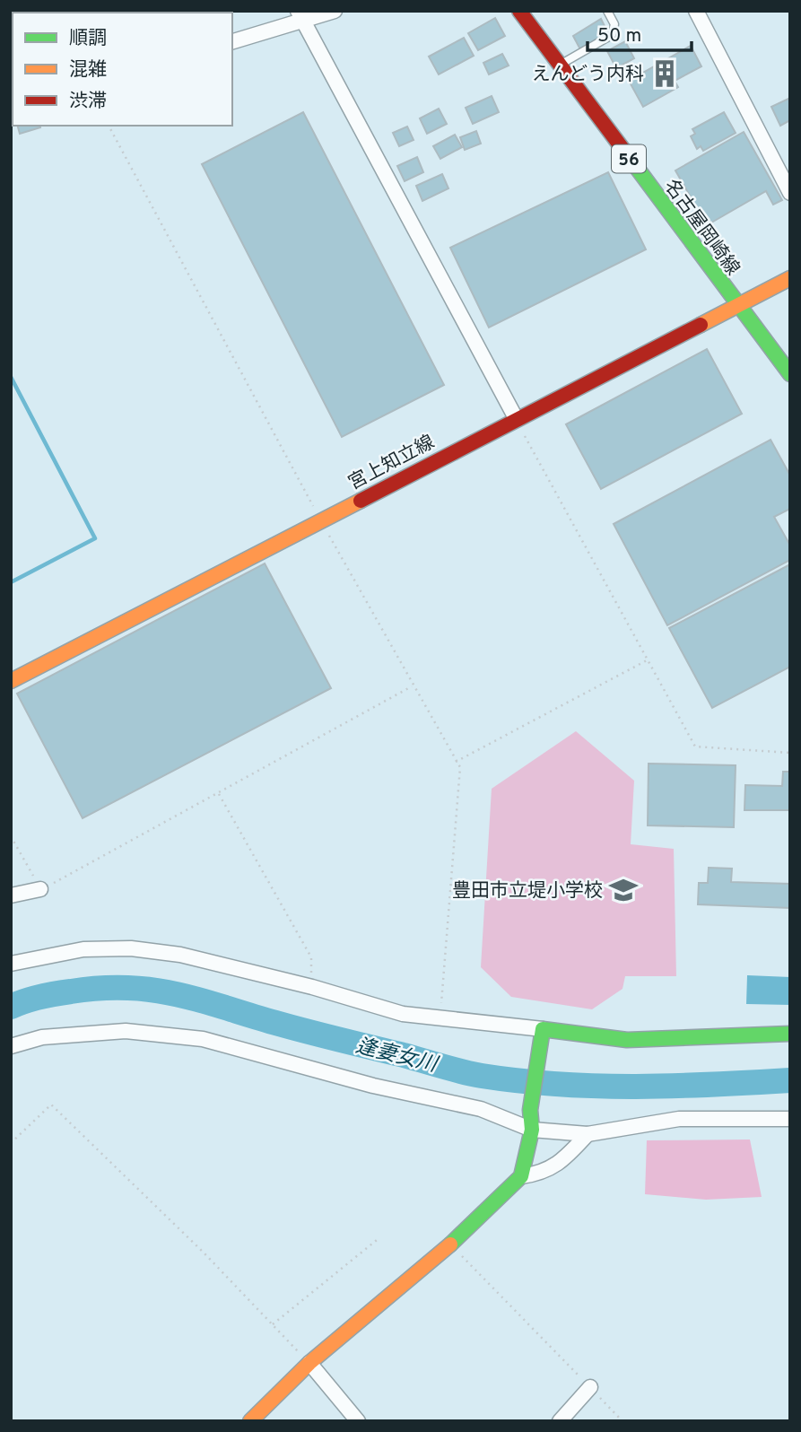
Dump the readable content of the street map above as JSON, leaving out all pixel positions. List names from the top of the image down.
{
  "streets": {
    "main road": ["56", "名古屋岡崎線", "宮上知立線"]
  },
  "crossings": [
    ["名古屋岡崎線", "宮上知立線"]
  ],
  "water": ["逢妻女川"],
  "places": {
    "building": ["えんどう内科"],
    "school or university": ["豊田市立堤小学校"]
  },
  "legend": ["順調", "混雑", "渋滞"],
  "scale_bar": "50 m"
}
